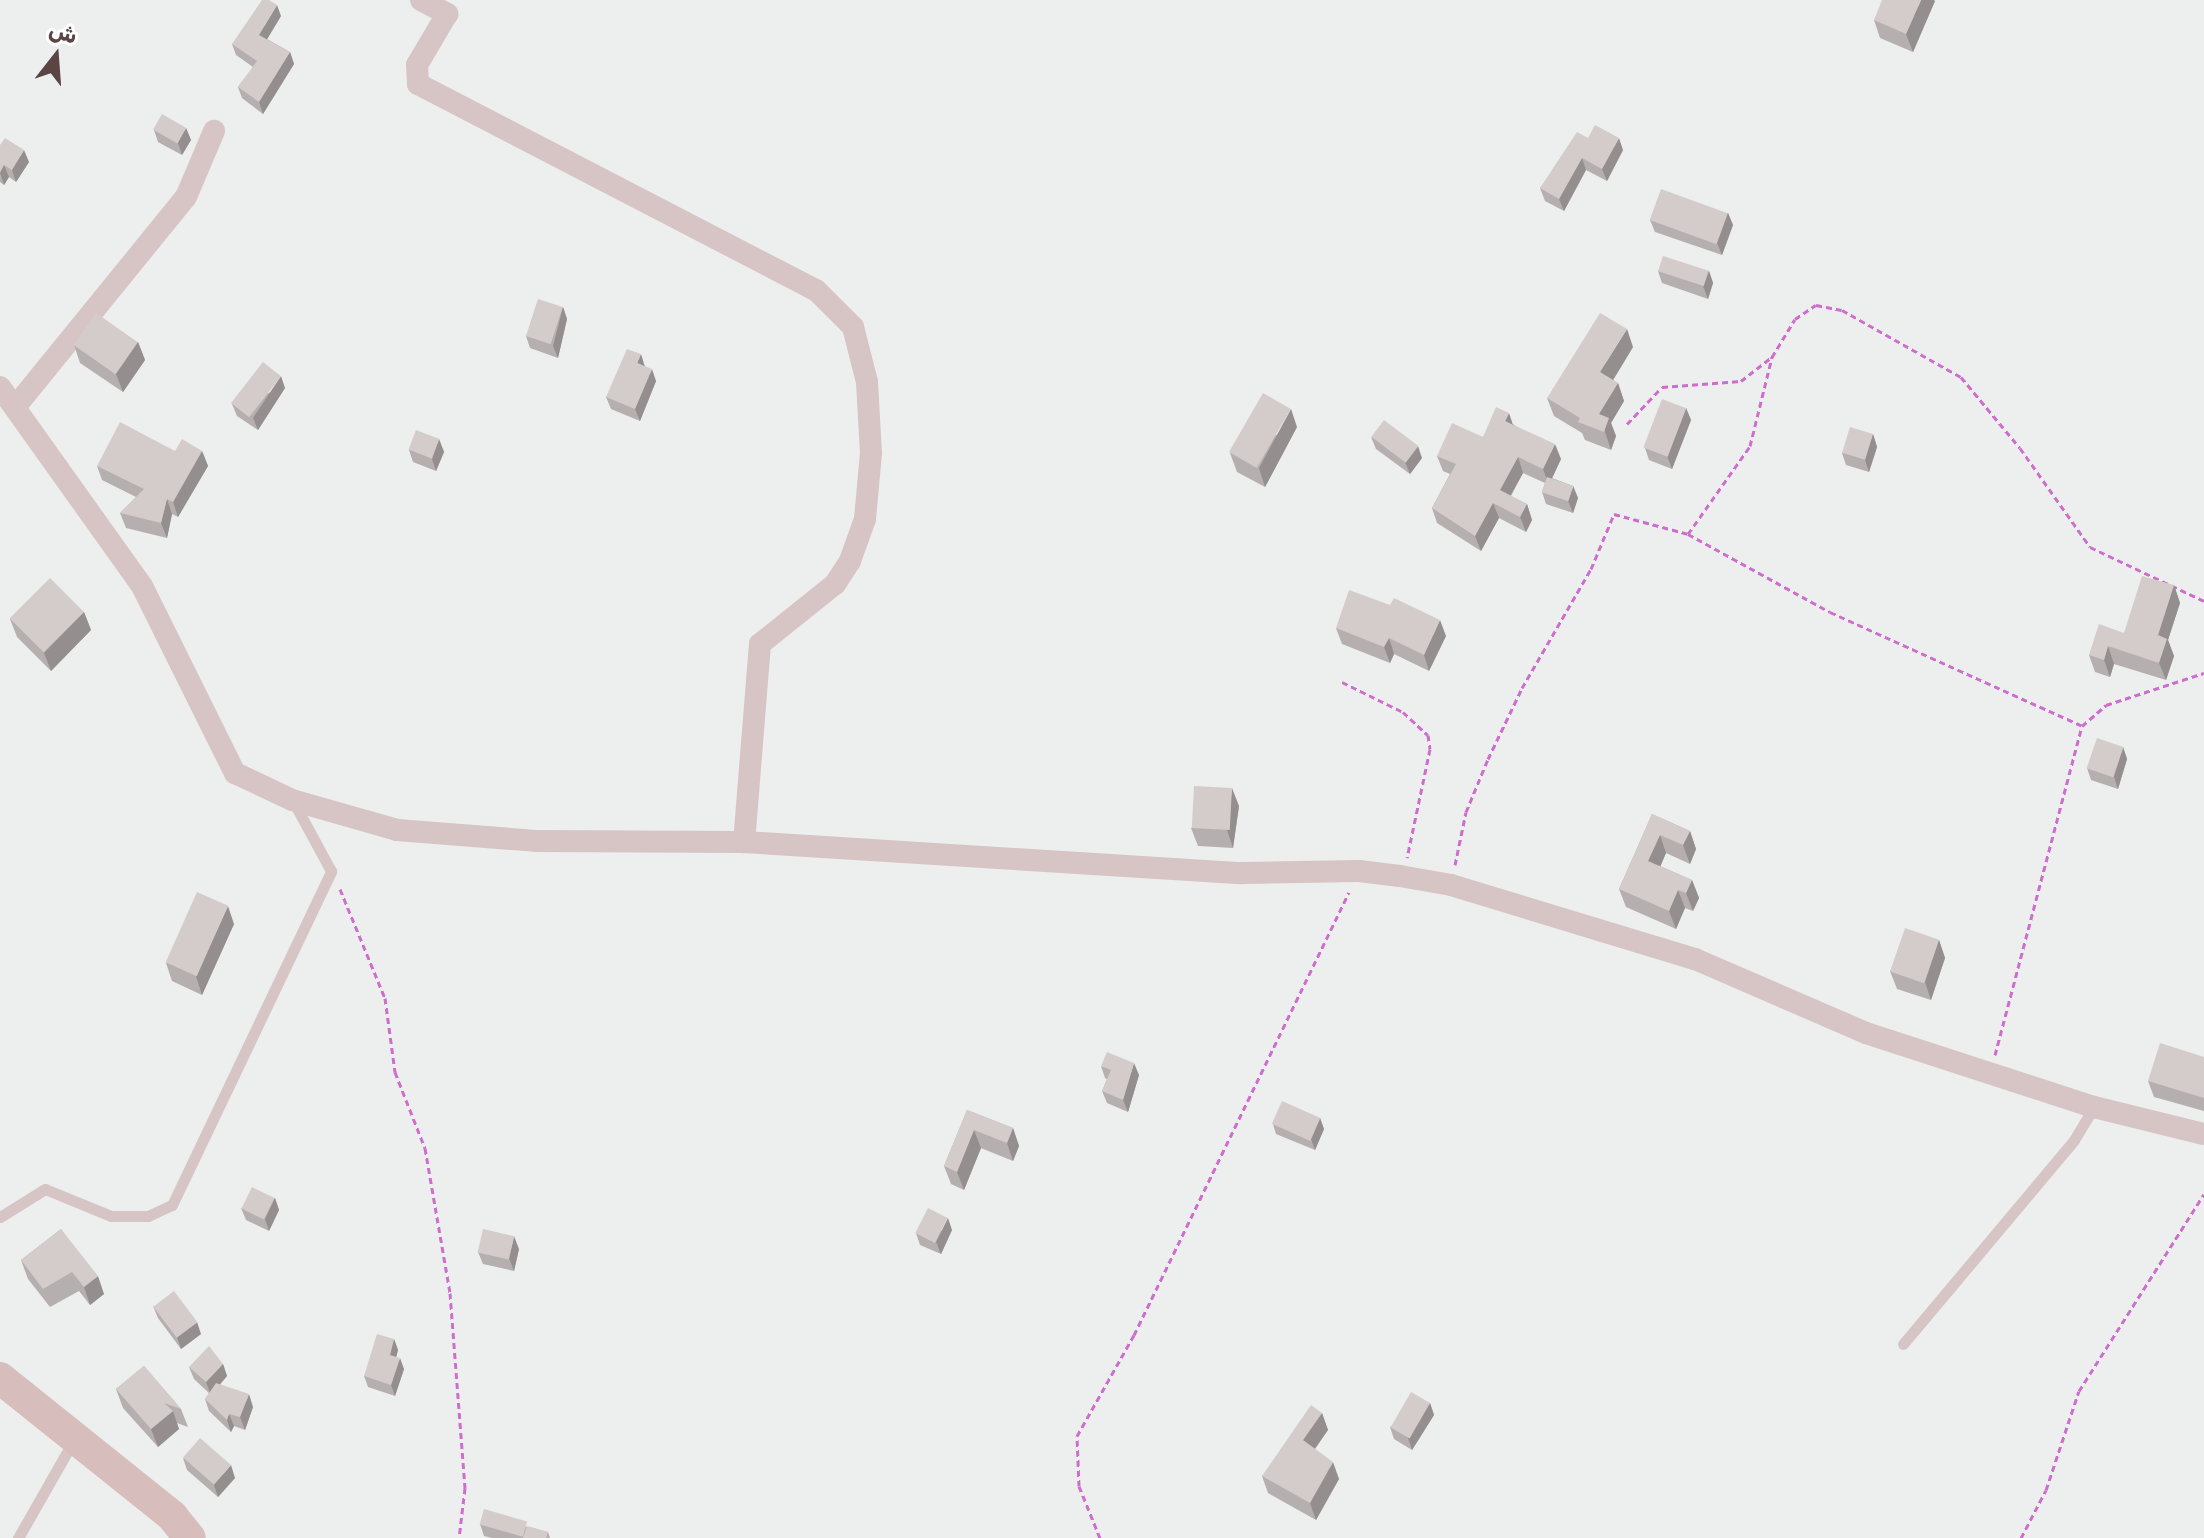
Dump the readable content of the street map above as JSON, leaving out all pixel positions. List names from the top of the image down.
{
  "north": "top"
}
